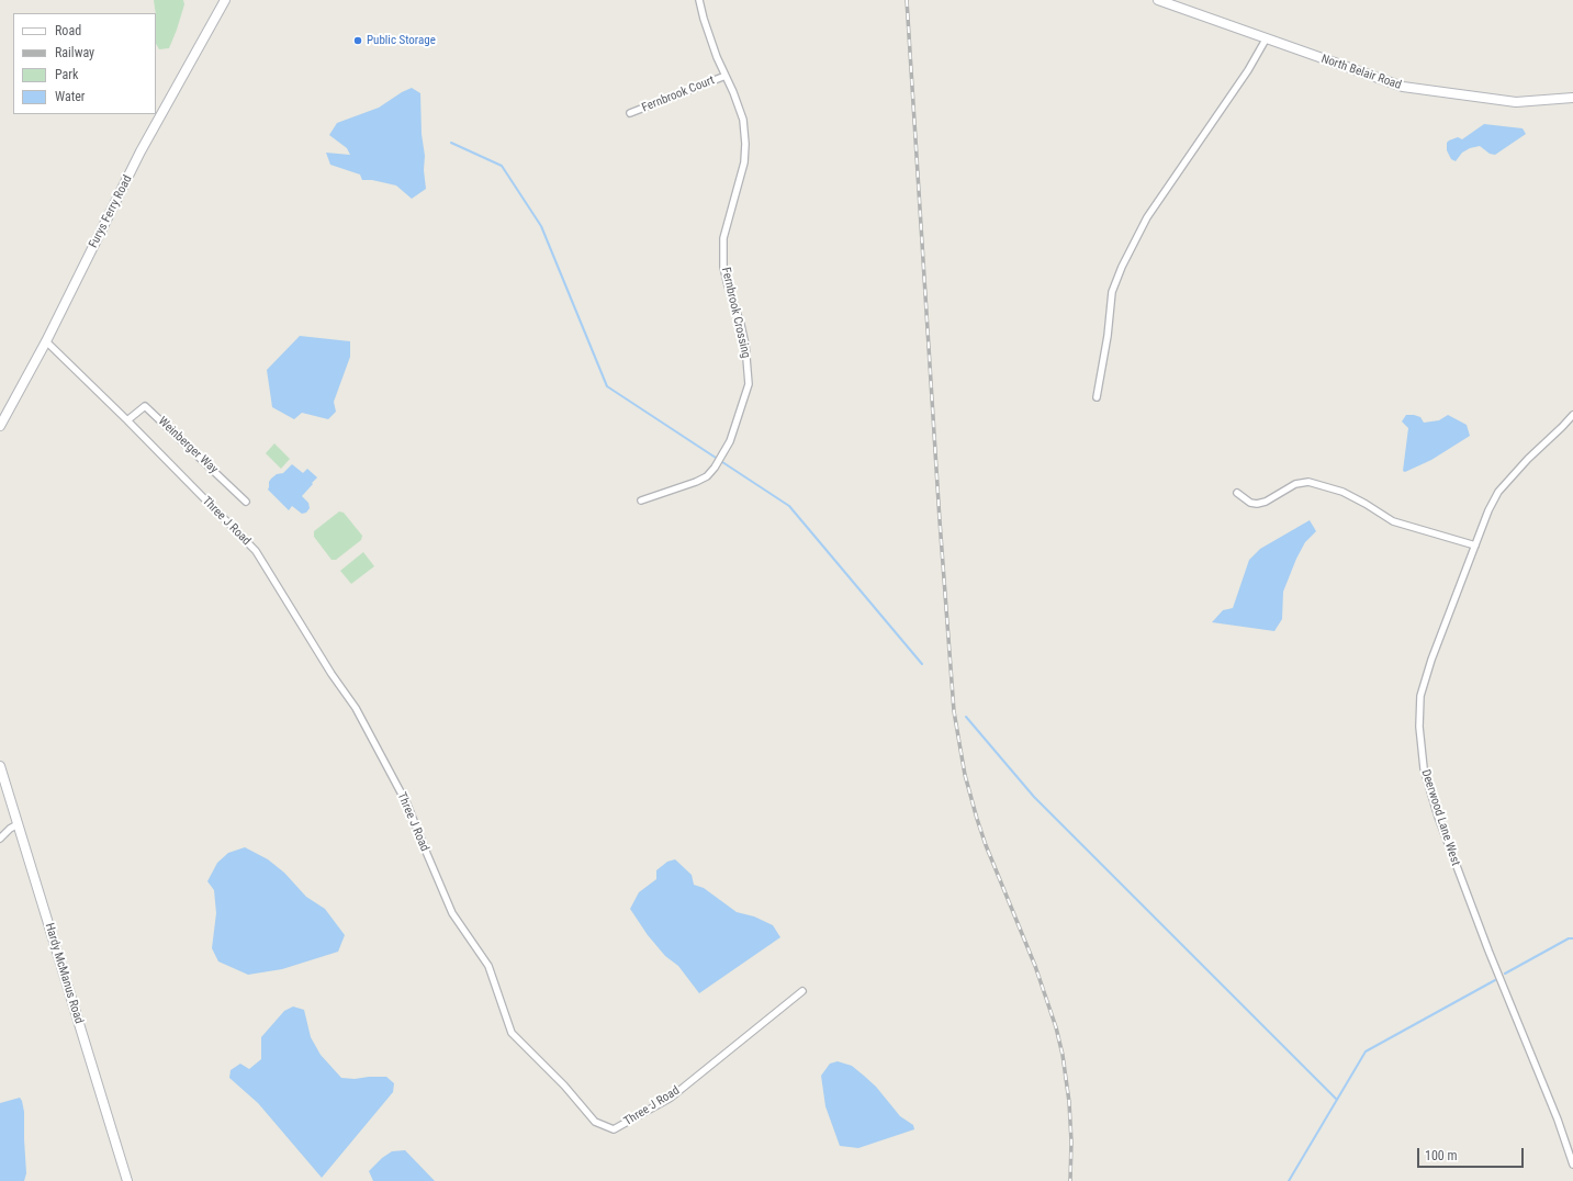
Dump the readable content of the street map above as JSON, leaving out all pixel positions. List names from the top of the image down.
{
  "streets": {
    "main road": ["North Belair Road", "Furys Ferry Road", "Hardy McManus Road"],
    "street": [
      "Fernbrook Court",
      "Fernbrook Crossing",
      "Weinberger Way",
      "Three J Road",
      "Deerwood Lane West"
    ]
  },
  "crossings": [
    ["Fernbrook Court", "Fernbrook Crossing"],
    ["Furys Ferry Road", "Three J Road"],
    ["Weinberger Way", "Three J Road"]
  ],
  "places": ["Public Storage"],
  "legend": [
    "Road",
    "Railway",
    "Park",
    "Water"
  ],
  "scale_bar": "100 m"
}
